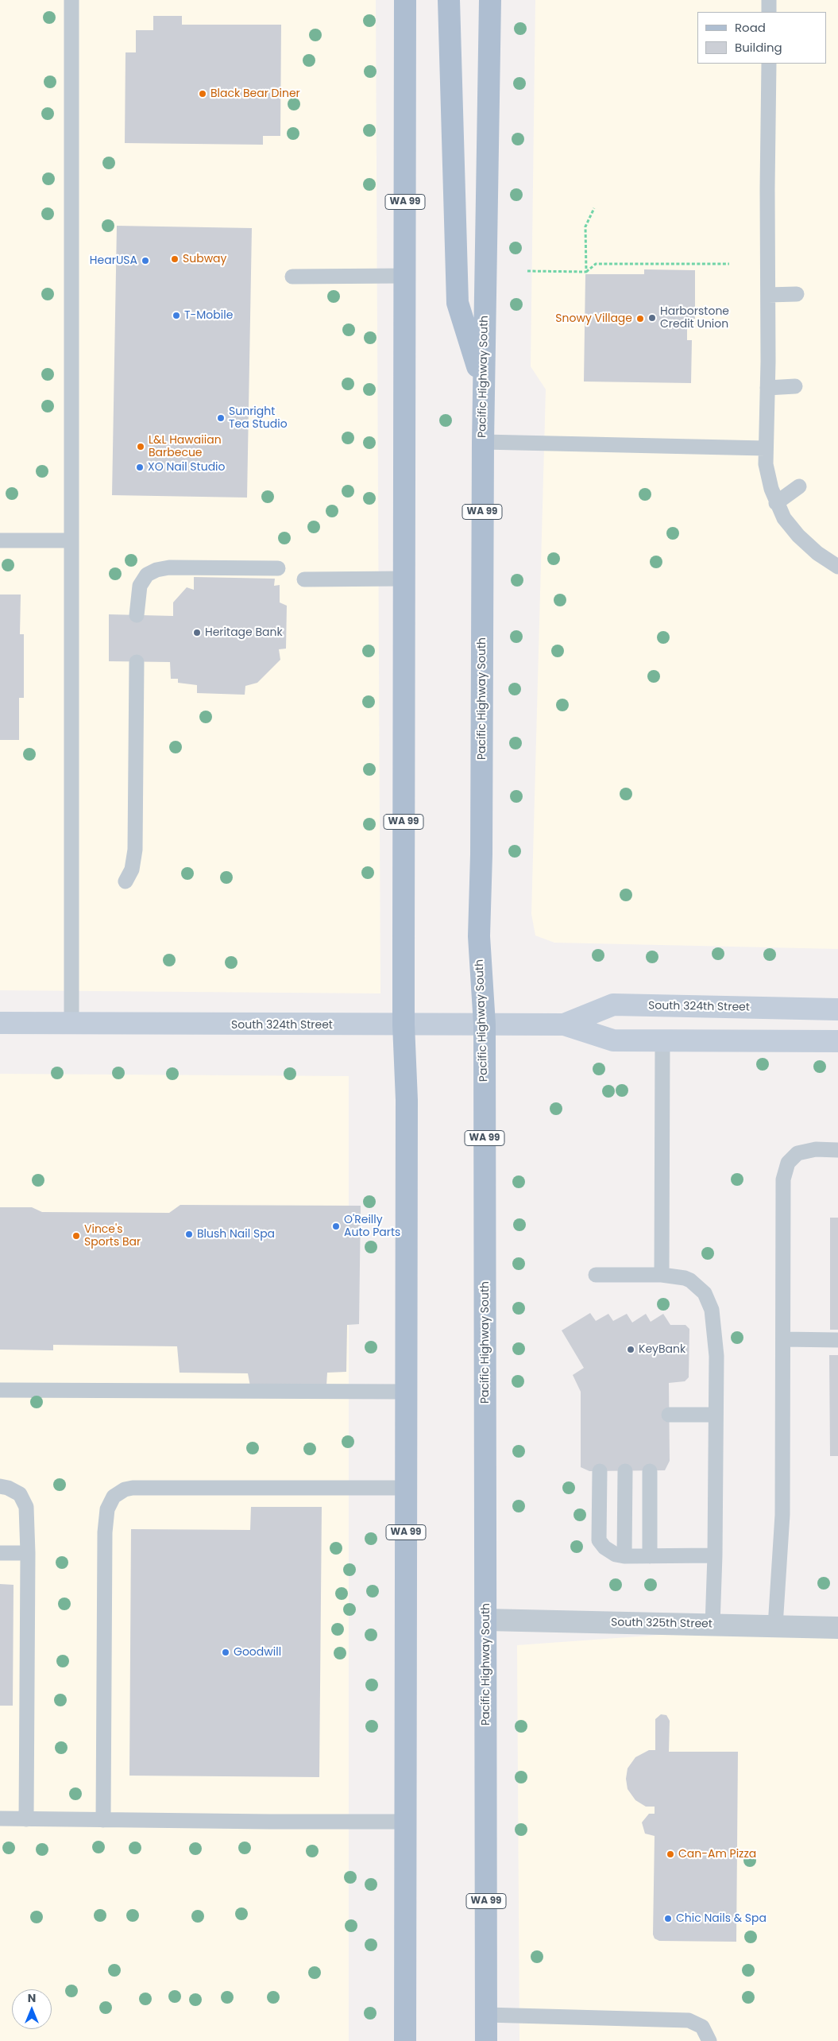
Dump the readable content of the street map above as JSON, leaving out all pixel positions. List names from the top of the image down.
{
  "streets": {
    "main road": ["WA 99", "Pacific Highway South"],
    "street": ["South 324th Street", "South 325th Street"]
  },
  "crossings": [
    ["WA 99", "South 324th Street"],
    ["Pacific Highway South", "South 324th Street"],
    ["Pacific Highway South", "South 325th Street"]
  ],
  "places": [
    "Black Bear Diner",
    "Subway",
    "HearUSA",
    "T-Mobile",
    "Harborstone Credit Union",
    "Snowy Village",
    "Sunright Tea Studio",
    "L&L Hawaiian Barbecue",
    "XO Nail Studio",
    "Heritage Bank",
    "O'Reilly Auto Parts",
    "Blush Nail Spa",
    "Vince's Sports Bar",
    "KeyBank",
    "Goodwill",
    "Can-Am Pizza",
    "Chic Nails & Spa"
  ],
  "legend": ["Road", "Building"],
  "north": "top"
}
